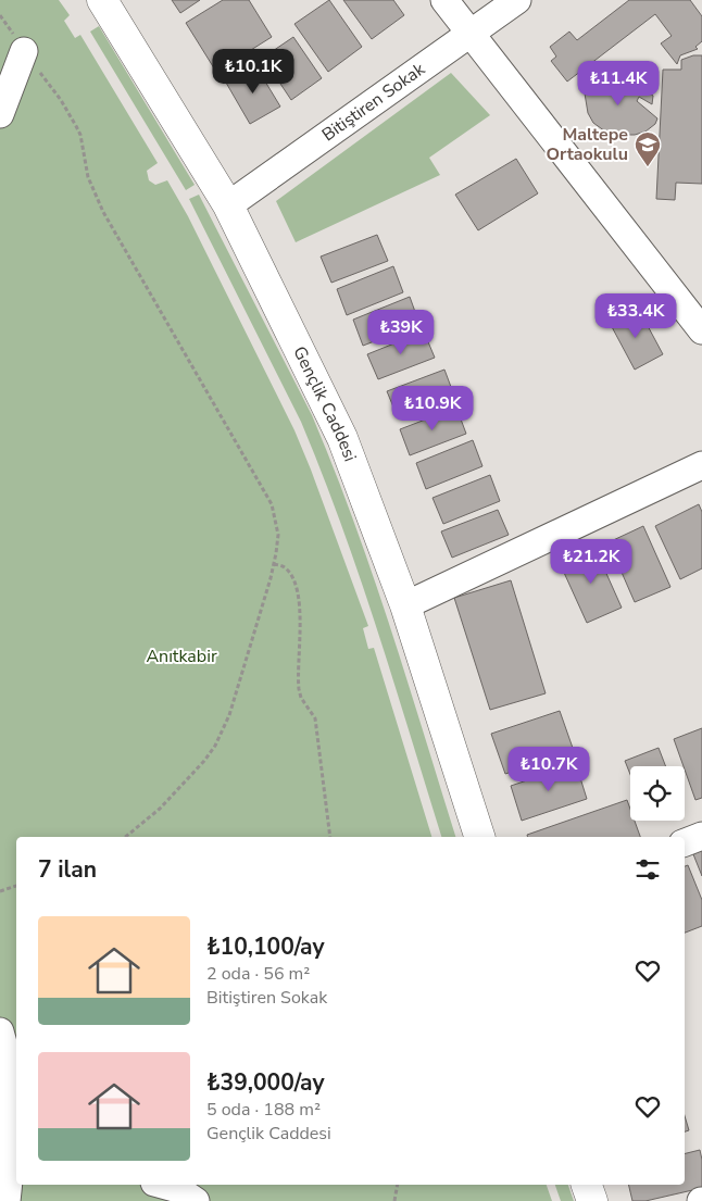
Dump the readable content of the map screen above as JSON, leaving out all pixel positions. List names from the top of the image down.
{
  "streets": {
    "main road": ["Gençlik Caddesi"],
    "street": ["Bitiştiren Sokak"]
  },
  "crossings": [
    ["Bitiştiren Sokak", "Gençlik Caddesi"]
  ],
  "parks": ["Anıtkabir"],
  "places": {
    "school or university": ["Maltepe Ortaokulu"]
  },
  "page": {
    "price": [
      "₺10.1K",
      "₺11.4K",
      "₺33.4K",
      "₺39K",
      "₺10.9K",
      "₺21.2K",
      "₺10.7K"
    ],
    "heading": "7 ilan",
    "list": [
      {
        "name": "₺10,100/ay",
        "note": "2 oda · 56 m² · Bitiştiren Sokak"
      },
      {
        "name": "₺39,000/ay",
        "note": "5 oda · 188 m² · Gençlik Caddesi"
      }
    ]
  }
}
